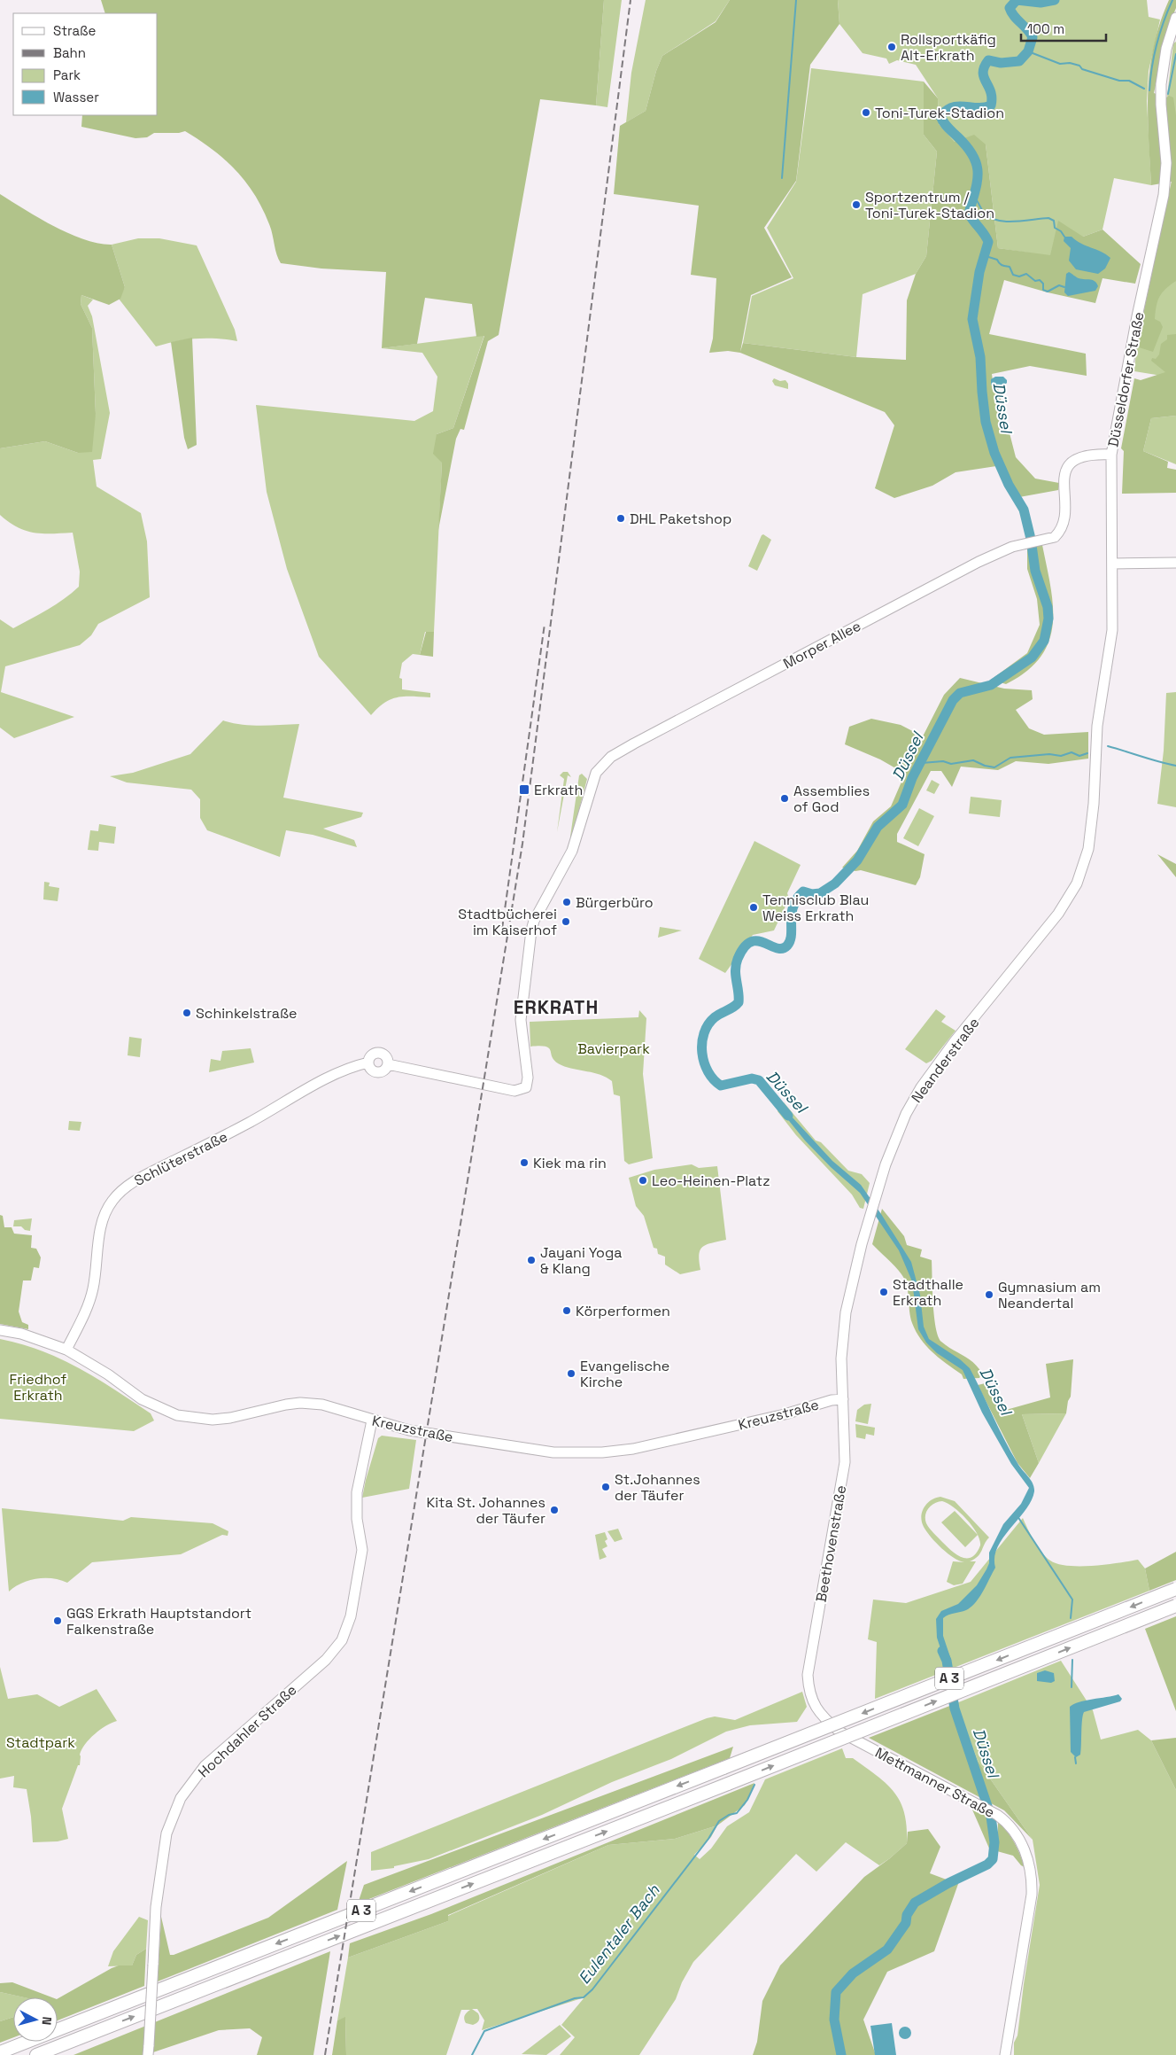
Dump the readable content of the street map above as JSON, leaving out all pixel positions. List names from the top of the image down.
{
  "streets": {
    "highway": ["A 3"],
    "main road": [
      "Düsseldorfer Straße",
      "Morper Allee",
      "Neanderstraße",
      "Schlüterstraße",
      "Kreuzstraße",
      "Beethovenstraße",
      "Hochdahler Straße",
      "Mettmanner Straße"
    ]
  },
  "crossings": [
    ["Düsseldorfer Straße", "Morper Allee"],
    ["Düsseldorfer Straße", "Neanderstraße"],
    ["Morper Allee", "Schlüterstraße"],
    ["Neanderstraße", "Kreuzstraße"],
    ["Neanderstraße", "Beethovenstraße"],
    ["Schlüterstraße", "Kreuzstraße"],
    ["Kreuzstraße", "Beethovenstraße"],
    ["Kreuzstraße", "Hochdahler Straße"],
    ["Beethovenstraße", "Mettmanner Straße"]
  ],
  "districts": ["ERKRATH"],
  "water": ["Düssel", "Eulentaler Bach"],
  "parks": ["Bavierpark", "Friedhof Erkrath", "Stadtpark"],
  "places": {
    "other": [
      "Rollsportkäfig Alt-Erkrath",
      "Toni-Turek-Stadion",
      "Sportzentrum / Toni-Turek-Stadion",
      "DHL Paketshop",
      "Assemblies of God",
      "Bürgerbüro",
      "Tennisclub Blau Weiss Erkrath",
      "Stadtbücherei im Kaiserhof",
      "Schinkelstraße",
      "Kiek ma rin",
      "Leo-Heinen-Platz",
      "Jayani Yoga & Klang",
      "Stadthalle Erkrath",
      "Gymnasium am Neandertal",
      "Körperformen",
      "Evangelische Kirche",
      "St.Johannes der Täufer",
      "Kita St. Johannes der Täufer",
      "GGS Erkrath Hauptstandort Falkenstraße"
    ],
    "transit": ["Erkrath"]
  },
  "legend": [
    "Straße",
    "Bahn",
    "Park",
    "Wasser"
  ],
  "scale_bar": "100 m",
  "north": "right"
}
